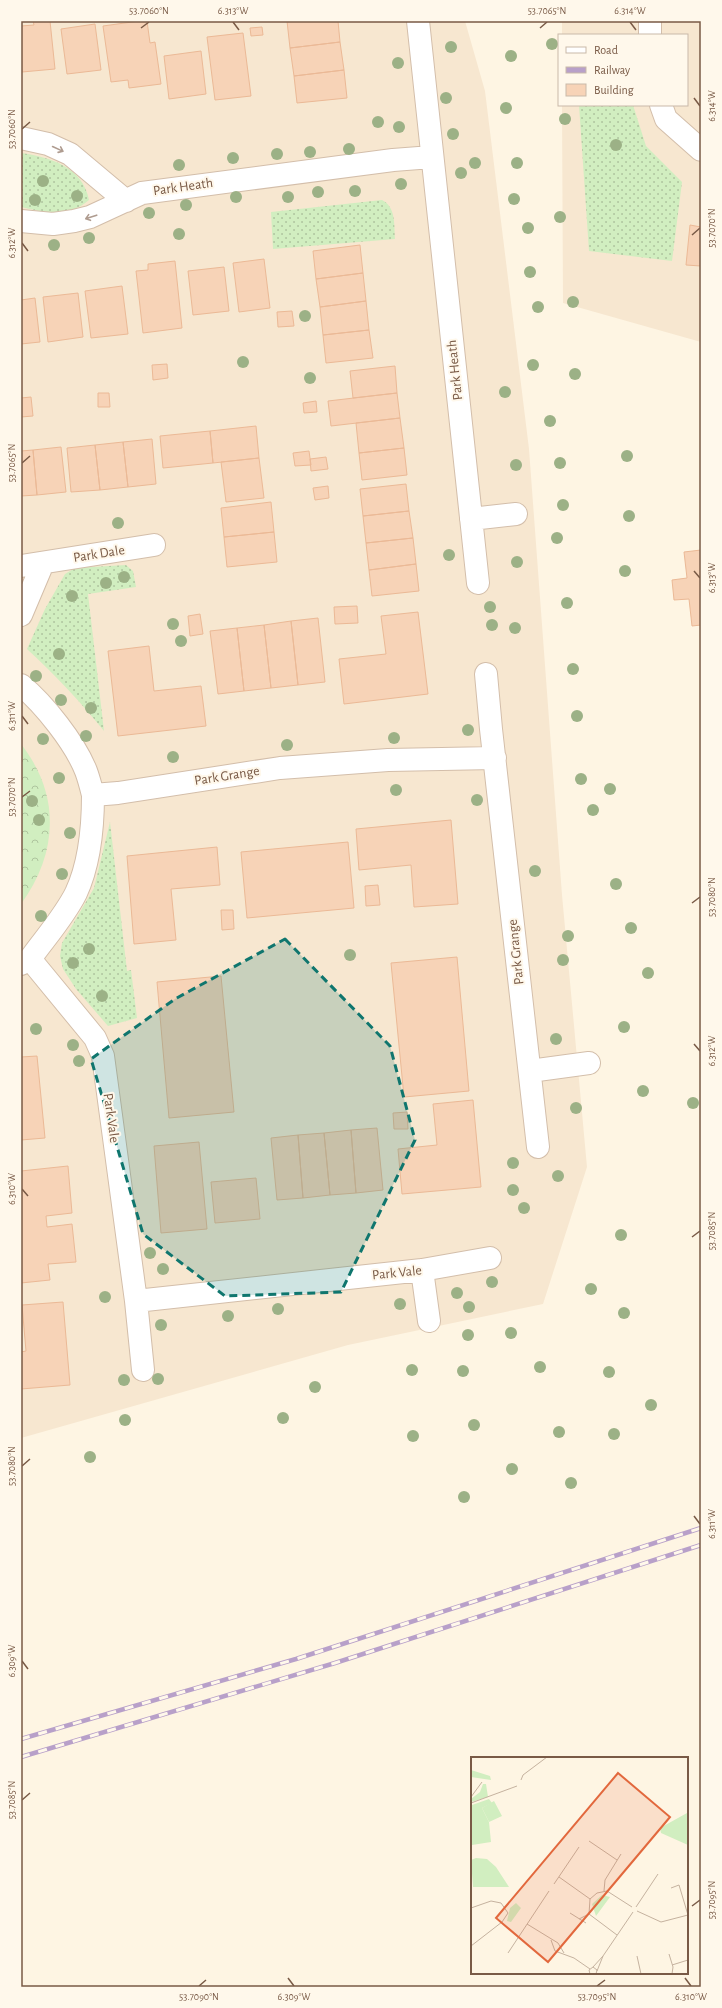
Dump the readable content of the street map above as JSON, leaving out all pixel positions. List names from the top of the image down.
{
  "streets": {
    "street": [
      "Park Heath",
      "Park Dale",
      "Park Grange",
      "Park Vale"
    ]
  },
  "legend": ["Road", "Railway", "Building"],
  "coordinates": [
    "53.7060°N",
    "6.313°W",
    "53.7065°N",
    "6.314°W",
    "53.7070°N",
    "6.312°W",
    "6.311°W",
    "53.7080°N",
    "6.310°W",
    "53.7085°N",
    "6.309°W",
    "53.7095°N",
    "53.7090°N"
  ]
}
